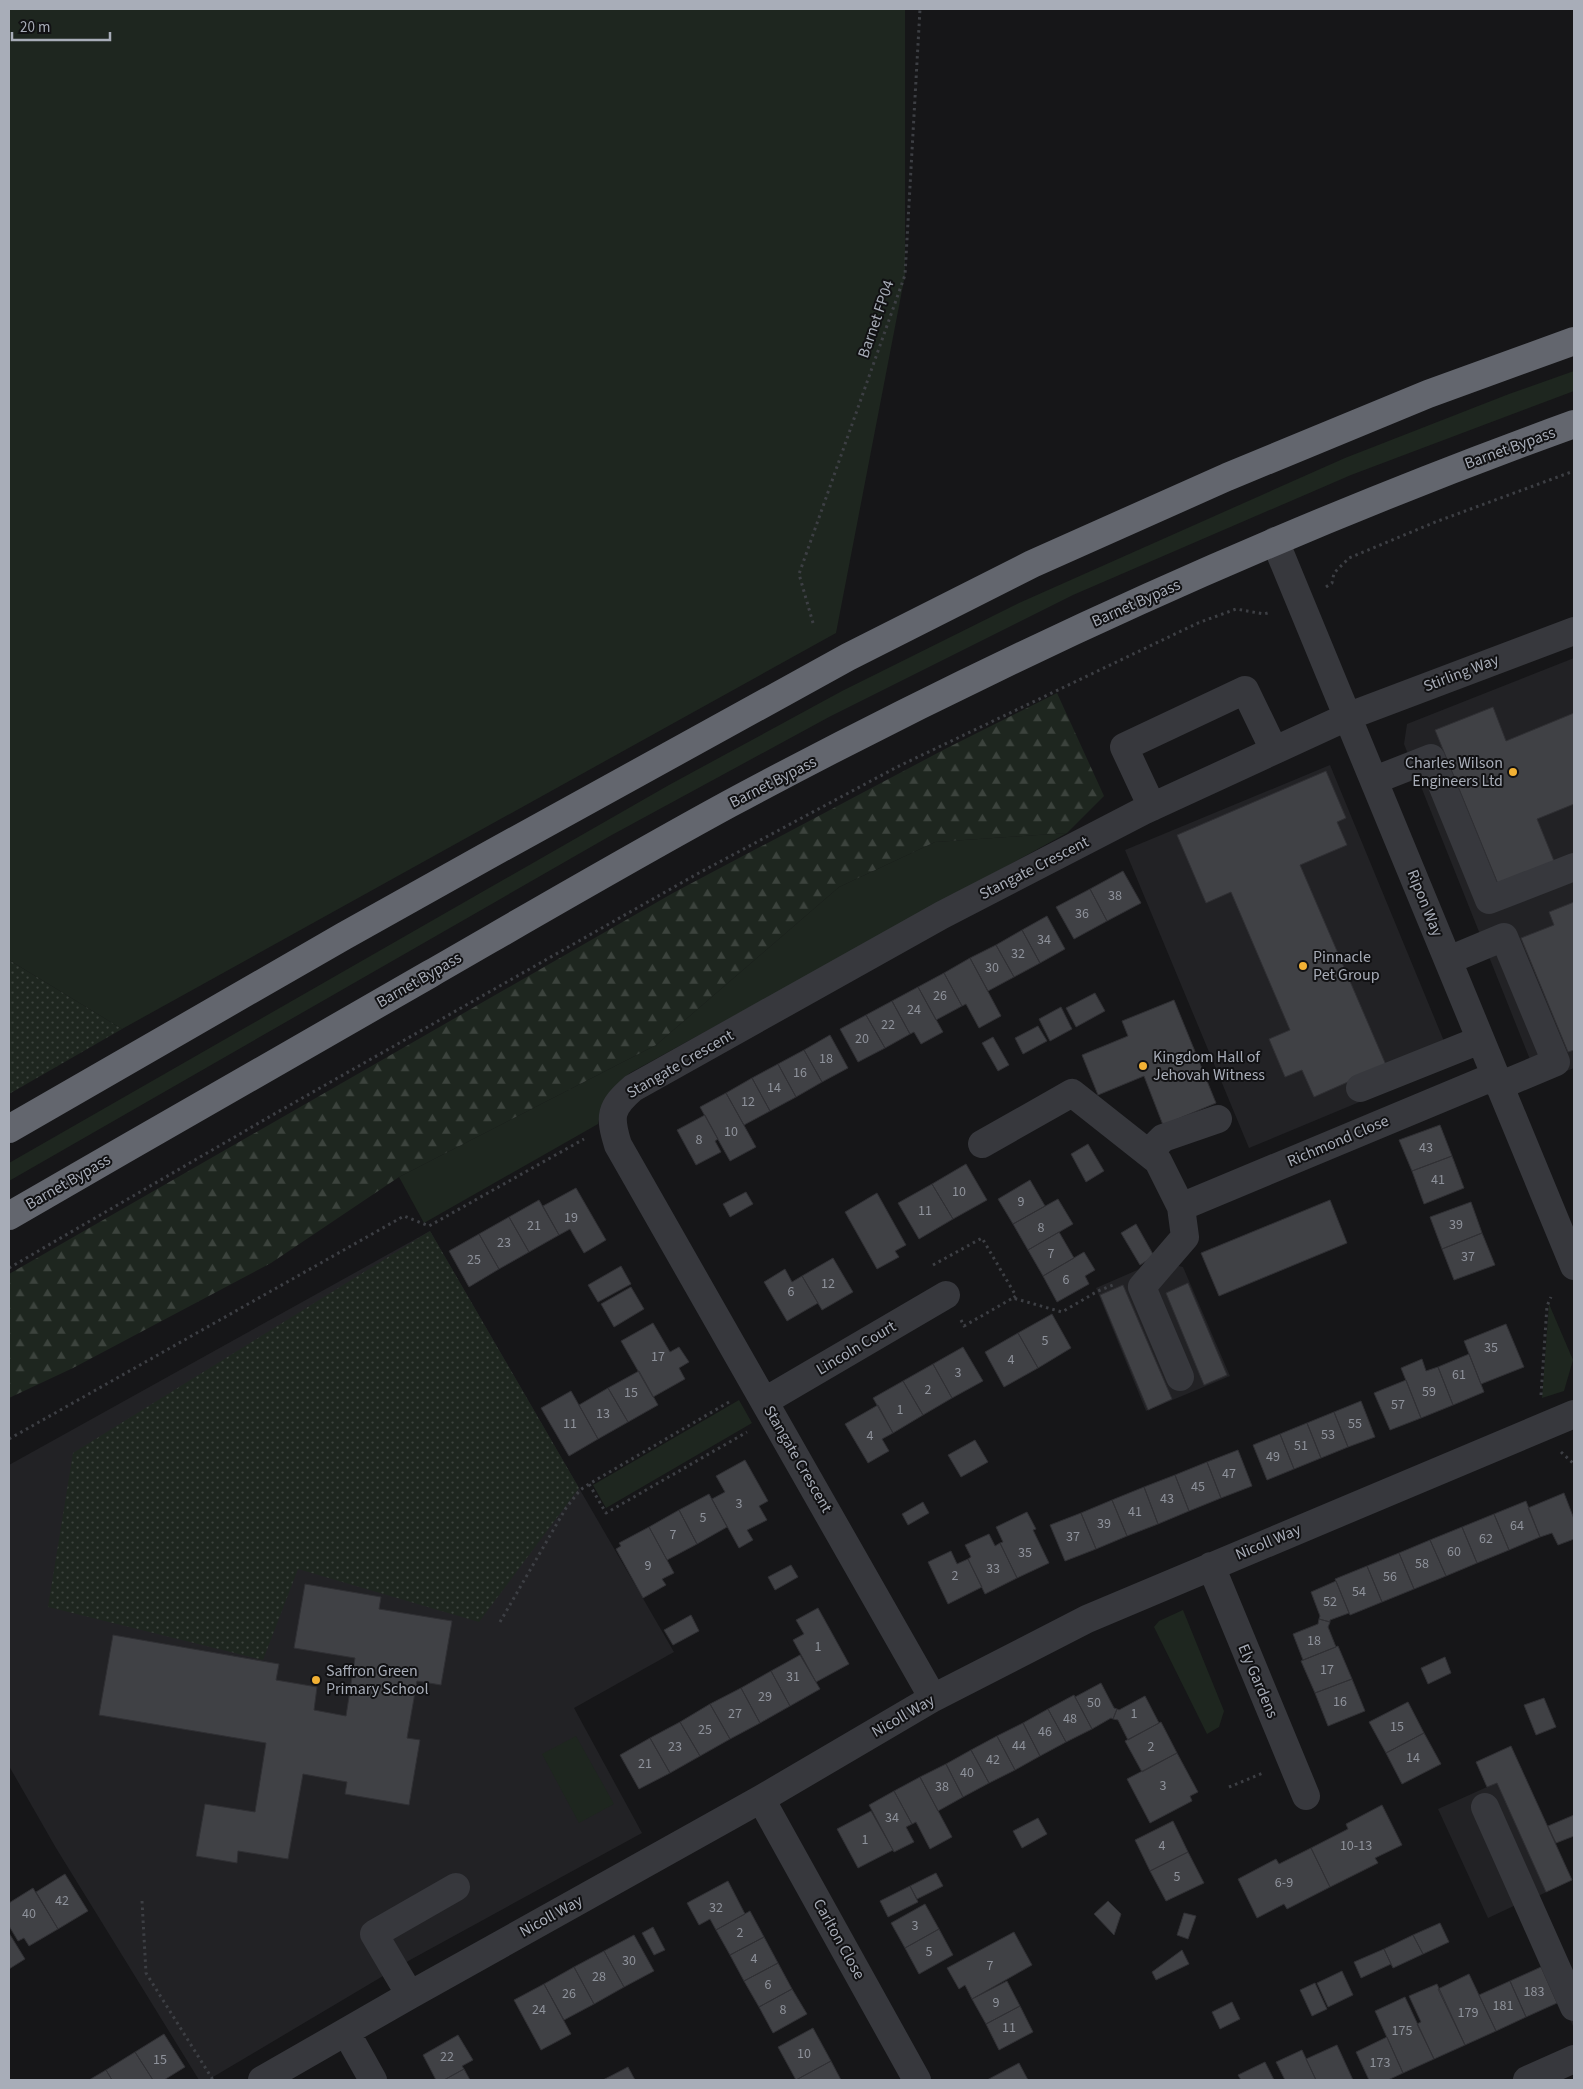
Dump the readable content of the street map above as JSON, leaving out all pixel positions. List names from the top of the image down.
{
  "streets": {
    "highway": ["Barnet Bypass"],
    "street": [
      "Stirling Way",
      "Stangate Crescent",
      "Ripon Way",
      "Richmond Close",
      "Lincoln Court",
      "Nicoll Way",
      "Ely Gardens",
      "Carlton Close"
    ],
    "path": ["Barnet FP04"]
  },
  "crossings": [
    ["Barnet Bypass", "Ripon Way"],
    ["Stirling Way", "Stangate Crescent"],
    ["Stirling Way", "Ripon Way"],
    ["Stangate Crescent", "Ripon Way"],
    ["Stangate Crescent", "Lincoln Court"],
    ["Stangate Crescent", "Nicoll Way"],
    ["Ripon Way", "Richmond Close"],
    ["Nicoll Way", "Ely Gardens"],
    ["Nicoll Way", "Carlton Close"]
  ],
  "places": [
    "Charles Wilson Engineers Ltd",
    "Pinnacle Pet Group",
    "Kingdom Hall of Jehovah Witness",
    "Saffron Green Primary School"
  ],
  "house_numbers": [
    "38",
    "36",
    "34",
    "32",
    "30",
    "26",
    "24",
    "22",
    "20",
    "18",
    "16",
    "14",
    "12",
    "10",
    "8",
    "43",
    "41",
    "10",
    "9",
    "11",
    "19",
    "39",
    "21",
    "8",
    "23",
    "7",
    "37",
    "25",
    "6",
    "12",
    "6",
    "5",
    "35",
    "17",
    "4",
    "3",
    "61",
    "2",
    "59",
    "15",
    "57",
    "1",
    "13",
    "11",
    "55",
    "53",
    "4",
    "51",
    "49",
    "47",
    "45",
    "43",
    "3",
    "41",
    "5",
    "39",
    "64",
    "7",
    "37",
    "62",
    "60",
    "35",
    "58",
    "9",
    "33",
    "2",
    "56",
    "54",
    "52",
    "18",
    "1",
    "17",
    "31",
    "29",
    "16",
    "50",
    "27",
    "1",
    "48",
    "15",
    "25",
    "46",
    "44",
    "23",
    "2",
    "14",
    "42",
    "21",
    "40",
    "3",
    "38",
    "34",
    "1",
    "4",
    "10-13",
    "5",
    "6-9",
    "42",
    "32",
    "40",
    "3",
    "2",
    "5",
    "4",
    "30",
    "7",
    "28",
    "6",
    "183",
    "26",
    "9",
    "181",
    "24",
    "8",
    "179",
    "11",
    "175",
    "10",
    "22",
    "15",
    "173"
  ],
  "scale_bar": "20 m"
}
